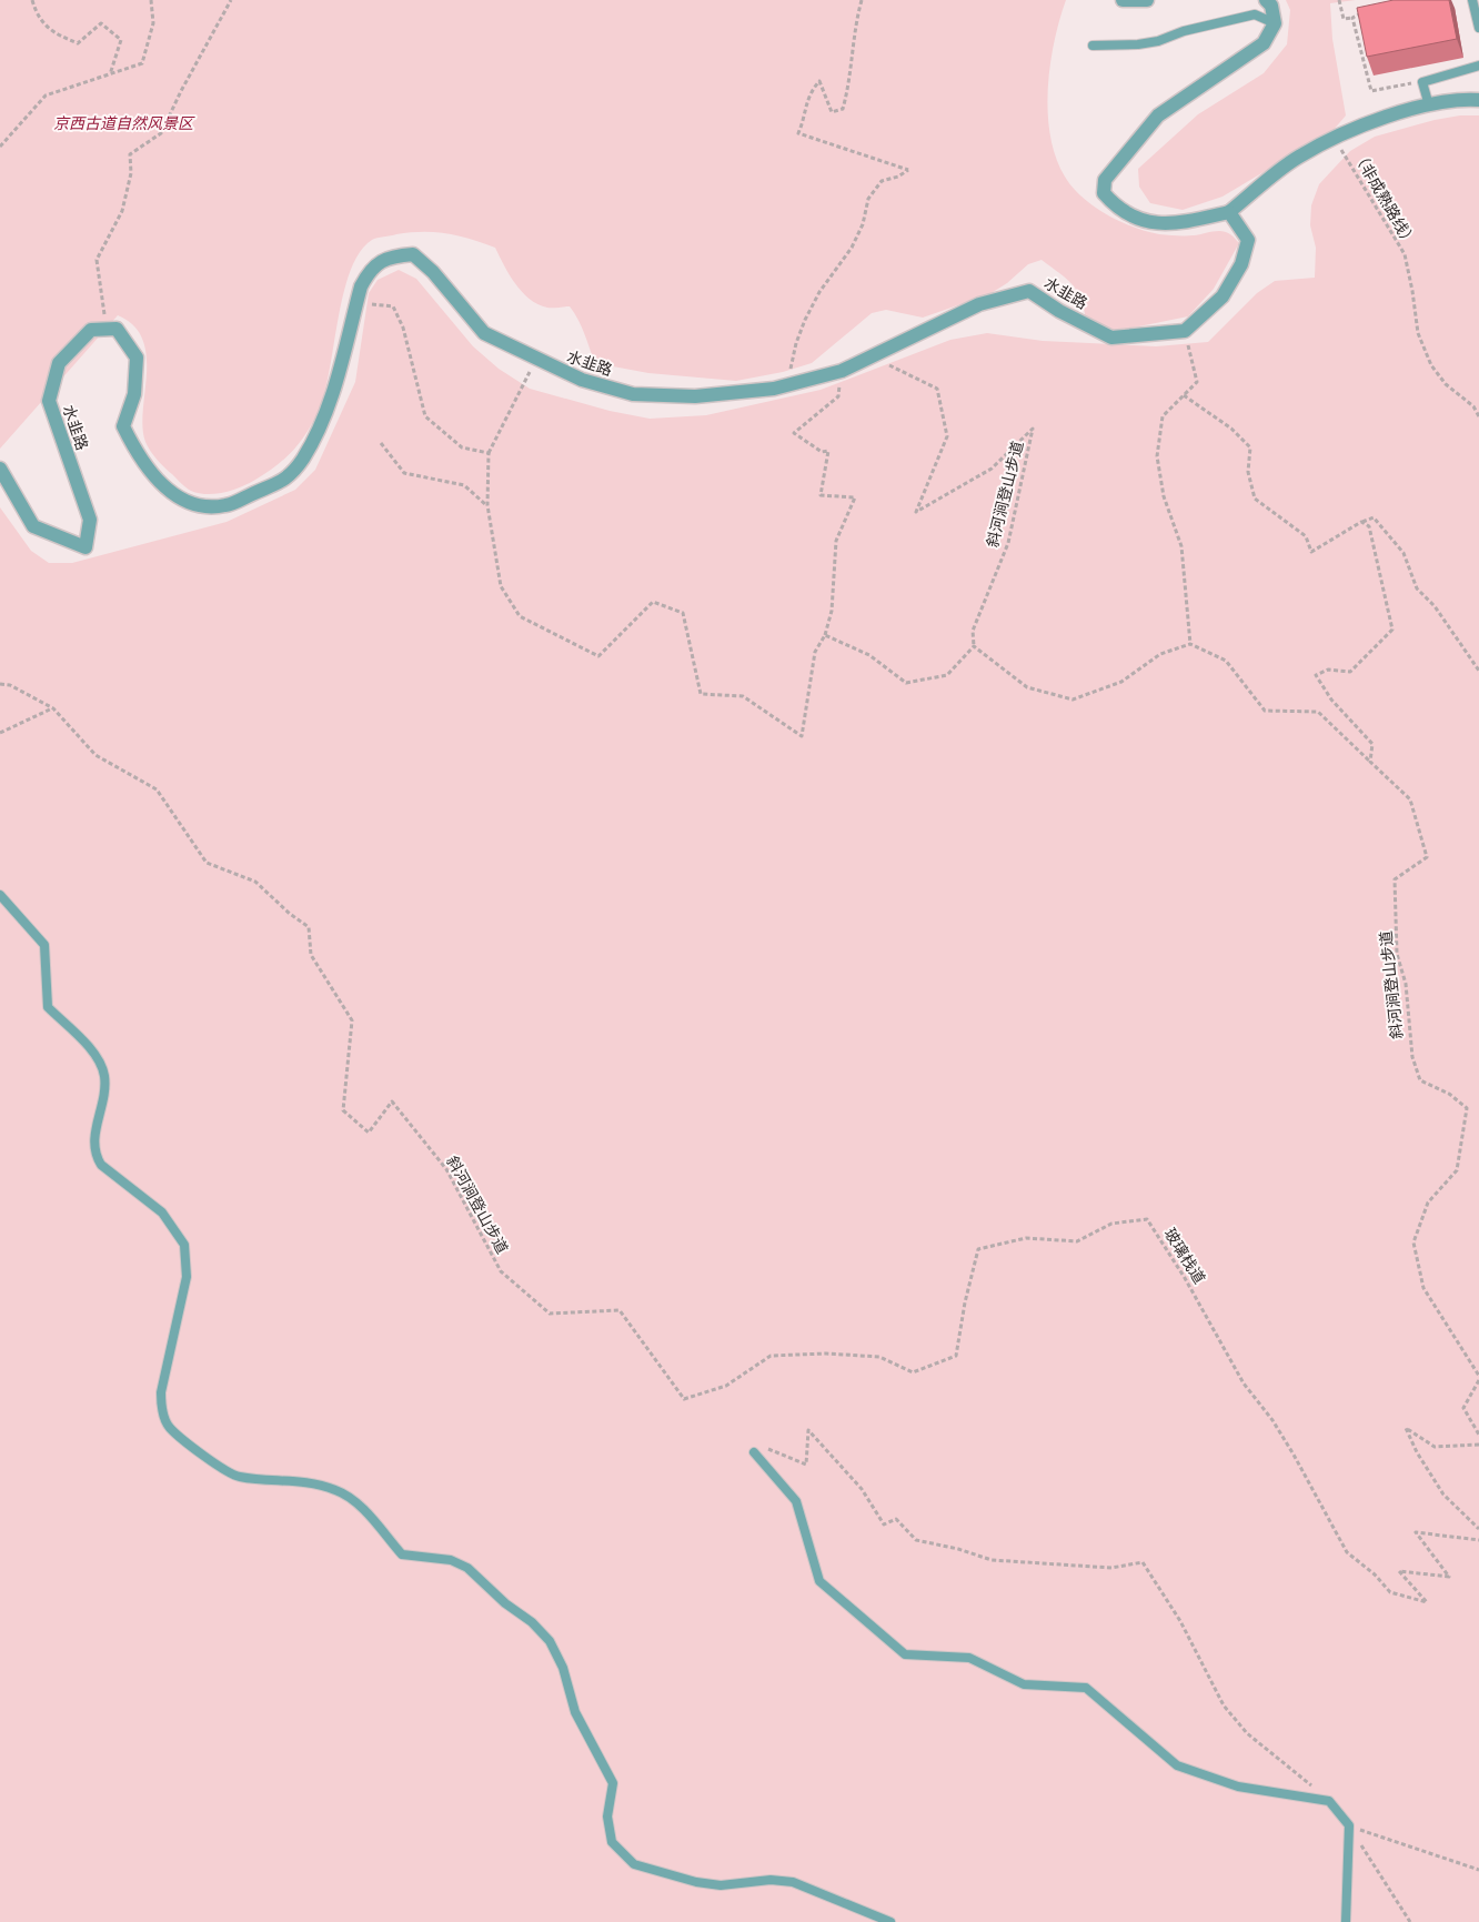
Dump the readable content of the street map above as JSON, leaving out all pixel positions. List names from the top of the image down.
{
  "streets": {
    "street": ["水韭路"],
    "path": ["（非成熟路线）", "斜河涧登山步道", "玻璃栈道"]
  },
  "crossings": [
    ["水韭路", "斜河涧登山步道"],
    ["斜河涧登山步道", "玻璃栈道"]
  ],
  "parks": ["京西古道自然风景区"]
}
